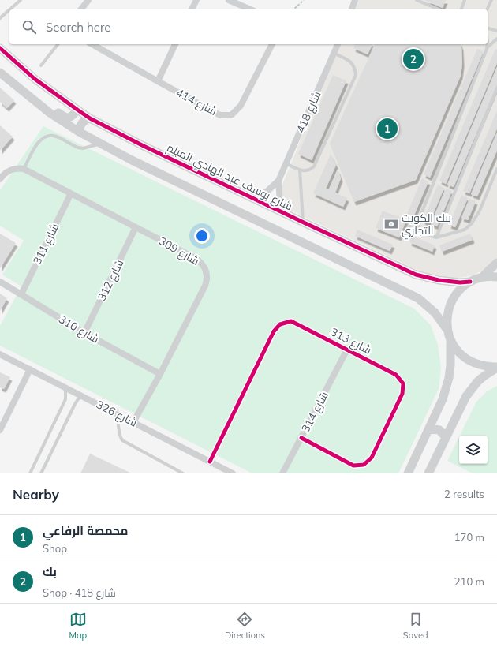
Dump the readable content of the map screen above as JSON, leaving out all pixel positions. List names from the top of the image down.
{
  "streets": {
    "street": [
      "شارع 414",
      "شارع 418",
      "شارع يوسف عبد الهادي الميلم",
      "شارع 311",
      "شارع 309",
      "شارع 312",
      "شارع 310",
      "شارع 313",
      "شارع 314",
      "شارع 326"
    ]
  },
  "crossings": [
    ["شارع 418", "شارع يوسف عبد الهادي الميلم"],
    ["شارع 311", "شارع 309"],
    ["شارع 311", "شارع 310"],
    ["شارع 309", "شارع 312"],
    ["شارع 309", "شارع 310"],
    ["شارع 309", "شارع 326"],
    ["شارع 312", "شارع 310"],
    ["شارع 313", "شارع 314"],
    ["شارع 313", "شارع 326"]
  ],
  "places": {
    "bank": ["بنك الكويت التجاري"]
  },
  "page": {
    "search": "Search here",
    "pins": ["2", "1"],
    "heading": ["Nearby", "2 results"],
    "list": [
      {
        "mark": "1",
        "name": "محمصة الرفاعي",
        "note": "Shop",
        "value": "170 m"
      },
      {
        "mark": "2",
        "name": "بك",
        "note": "Shop · شارع 418",
        "value": "210 m"
      }
    ],
    "nav": ["Map", "Directions", "Saved"]
  }
}
